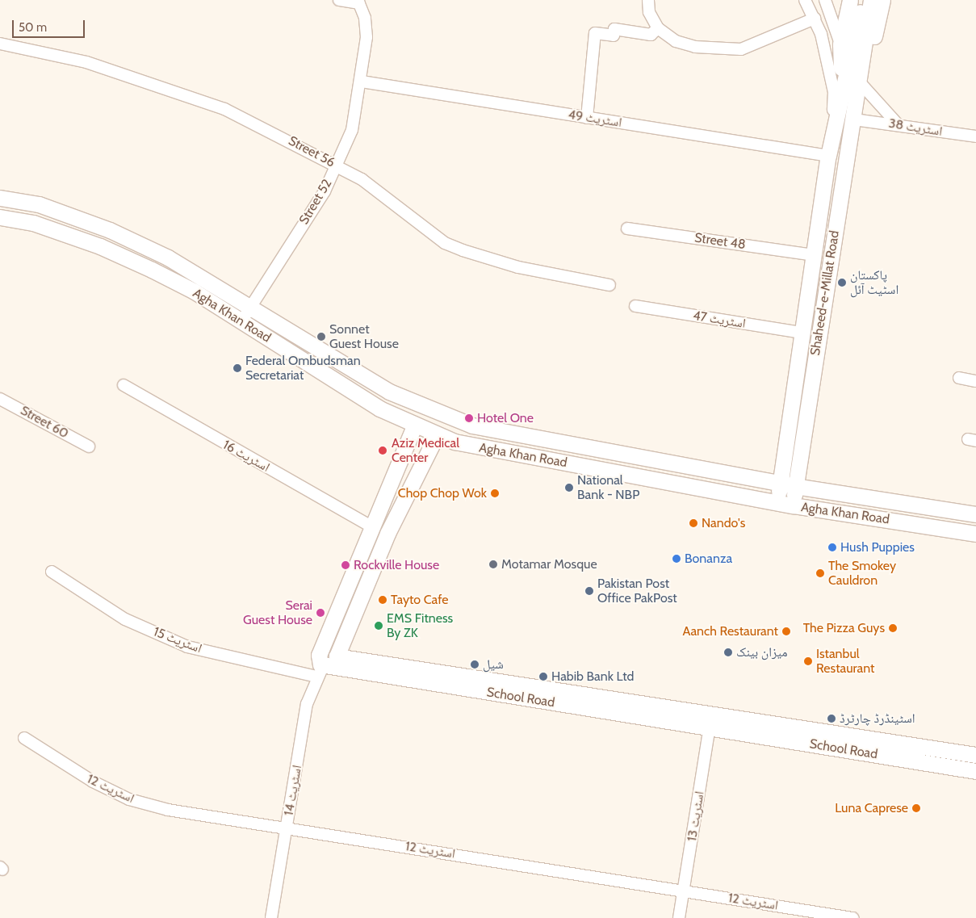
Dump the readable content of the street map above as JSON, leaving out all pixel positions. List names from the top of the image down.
{
  "streets": {
    "street": [
      "اسٹریٹ 49",
      "اسٹریٹ 38",
      "Street 56",
      "Street 52",
      "Street 48",
      "Shaheed-e-Millat Road",
      "Agha Khan Road",
      "اسٹریٹ 47",
      "Street 60",
      "اسٹریٹ 16",
      "اسٹریٹ 15",
      "School Road",
      "اسٹریٹ 12",
      "اسٹریٹ 14",
      "اسٹریٹ 13"
    ]
  },
  "crossings": [
    ["اسٹریٹ 49", "Street 52"],
    ["اسٹریٹ 49", "Shaheed-e-Millat Road"],
    ["اسٹریٹ 38", "Shaheed-e-Millat Road"],
    ["Street 56", "Street 52"],
    ["Street 52", "Agha Khan Road"],
    ["Street 48", "Shaheed-e-Millat Road"],
    ["Shaheed-e-Millat Road", "Agha Khan Road"],
    ["Shaheed-e-Millat Road", "اسٹریٹ 47"],
    ["اسٹریٹ 15", "School Road"],
    ["اسٹریٹ 15", "اسٹریٹ 14"],
    ["School Road", "اسٹریٹ 14"],
    ["School Road", "اسٹریٹ 13"],
    ["اسٹریٹ 12", "اسٹریٹ 14"],
    ["اسٹریٹ 12", "اسٹریٹ 13"]
  ],
  "places": [
    "پاکستان اسٹیٹ آئل",
    "Sonnet Guest House",
    "Federal Ombudsman Secretariat",
    "Hotel One",
    "Aziz Medical Center",
    "National Bank - NBP",
    "Chop Chop Wok",
    "Nando's",
    "Hush Puppies",
    "Bonanza",
    "Motamar Mosque",
    "Rockville House",
    "The Smokey Cauldron",
    "Pakistan Post Office PakPost",
    "Tayto Cafe",
    "Serai Guest House",
    "EMS Fitness By ZK",
    "The Pizza Guys",
    "Aanch Restaurant",
    "میزان بینک",
    "Istanbul Restaurant",
    "شیل",
    "Habib Bank Ltd",
    "اسٹینڈرڈ چارٹرڈ",
    "Luna Caprese"
  ],
  "scale_bar": "50 m"
}
